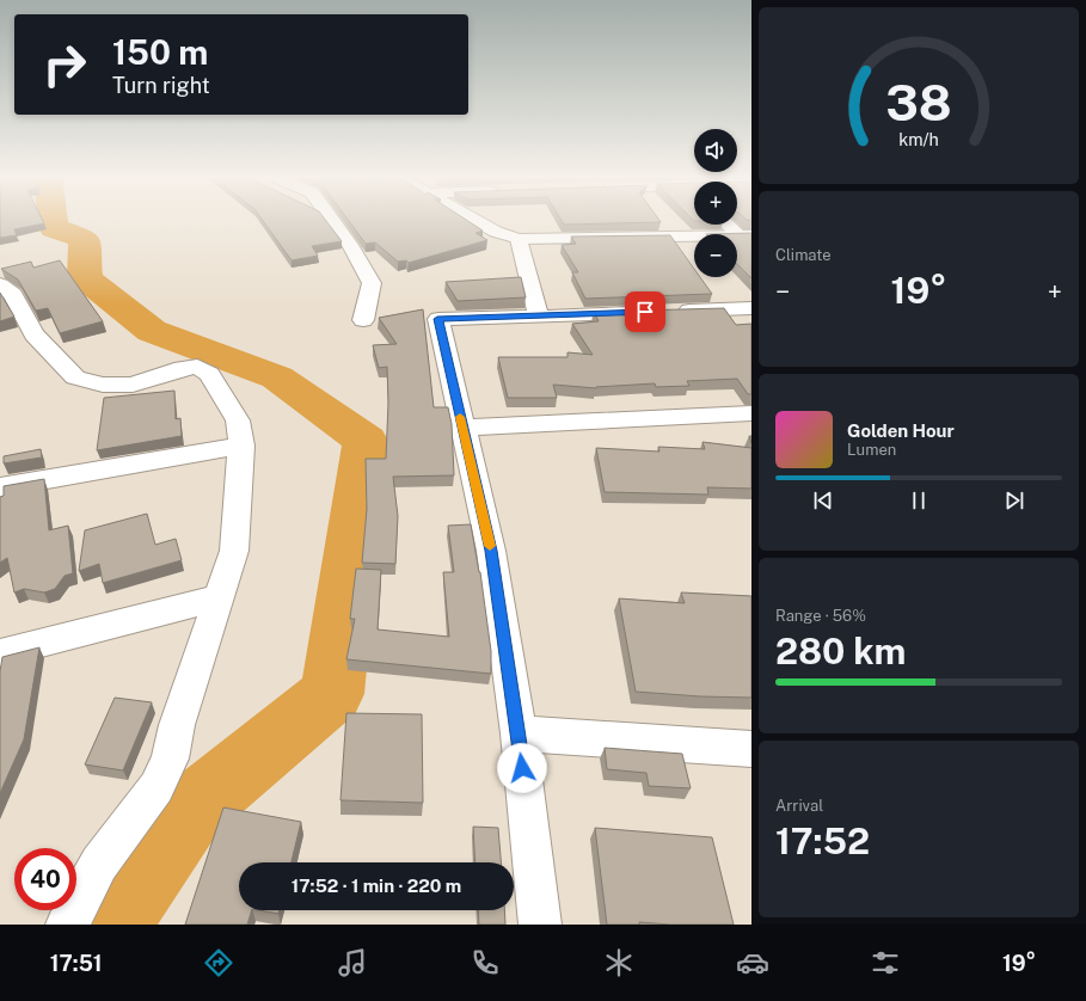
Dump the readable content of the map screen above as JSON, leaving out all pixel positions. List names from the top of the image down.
{
  "page": {
    "turn": ["150 m", "Turn right"],
    "map_buttons": ["+", "−"],
    "tile": [
      "Climate",
      ["Range · 56%", "280 km"],
      ["Arrival", "17:52"]
    ],
    "heat": ["−", "19°", "+"],
    "song": ["Golden Hour", "Lumen"],
    "limit": "40",
    "trip": "17:52 · 1 min · 220 m",
    "tabs": ["17:51", "19°"],
    "gauge": ["38", "km/h"]
  }
}
